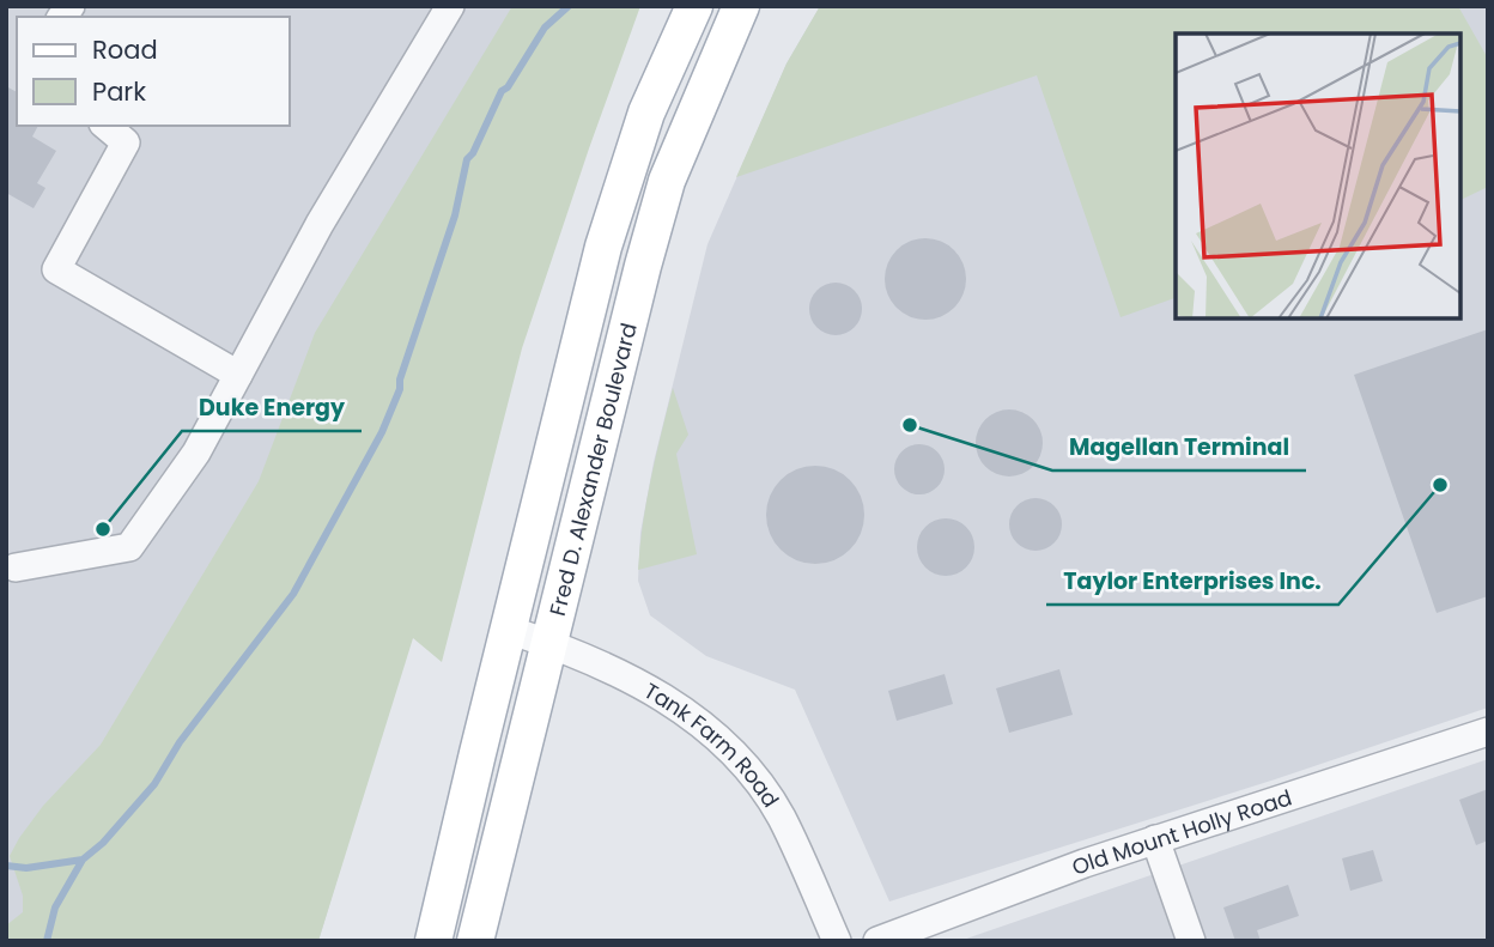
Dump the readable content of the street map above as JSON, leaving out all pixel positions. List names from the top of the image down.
{
  "streets": {
    "main road": ["Fred D. Alexander Boulevard"],
    "street": ["Tank Farm Road", "Old Mount Holly Road"]
  },
  "crossings": [
    ["Fred D. Alexander Boulevard", "Tank Farm Road"]
  ],
  "places": ["Magellan Terminal", "Taylor Enterprises Inc.", "Duke Energy"],
  "legend": ["Road", "Park"]
}
